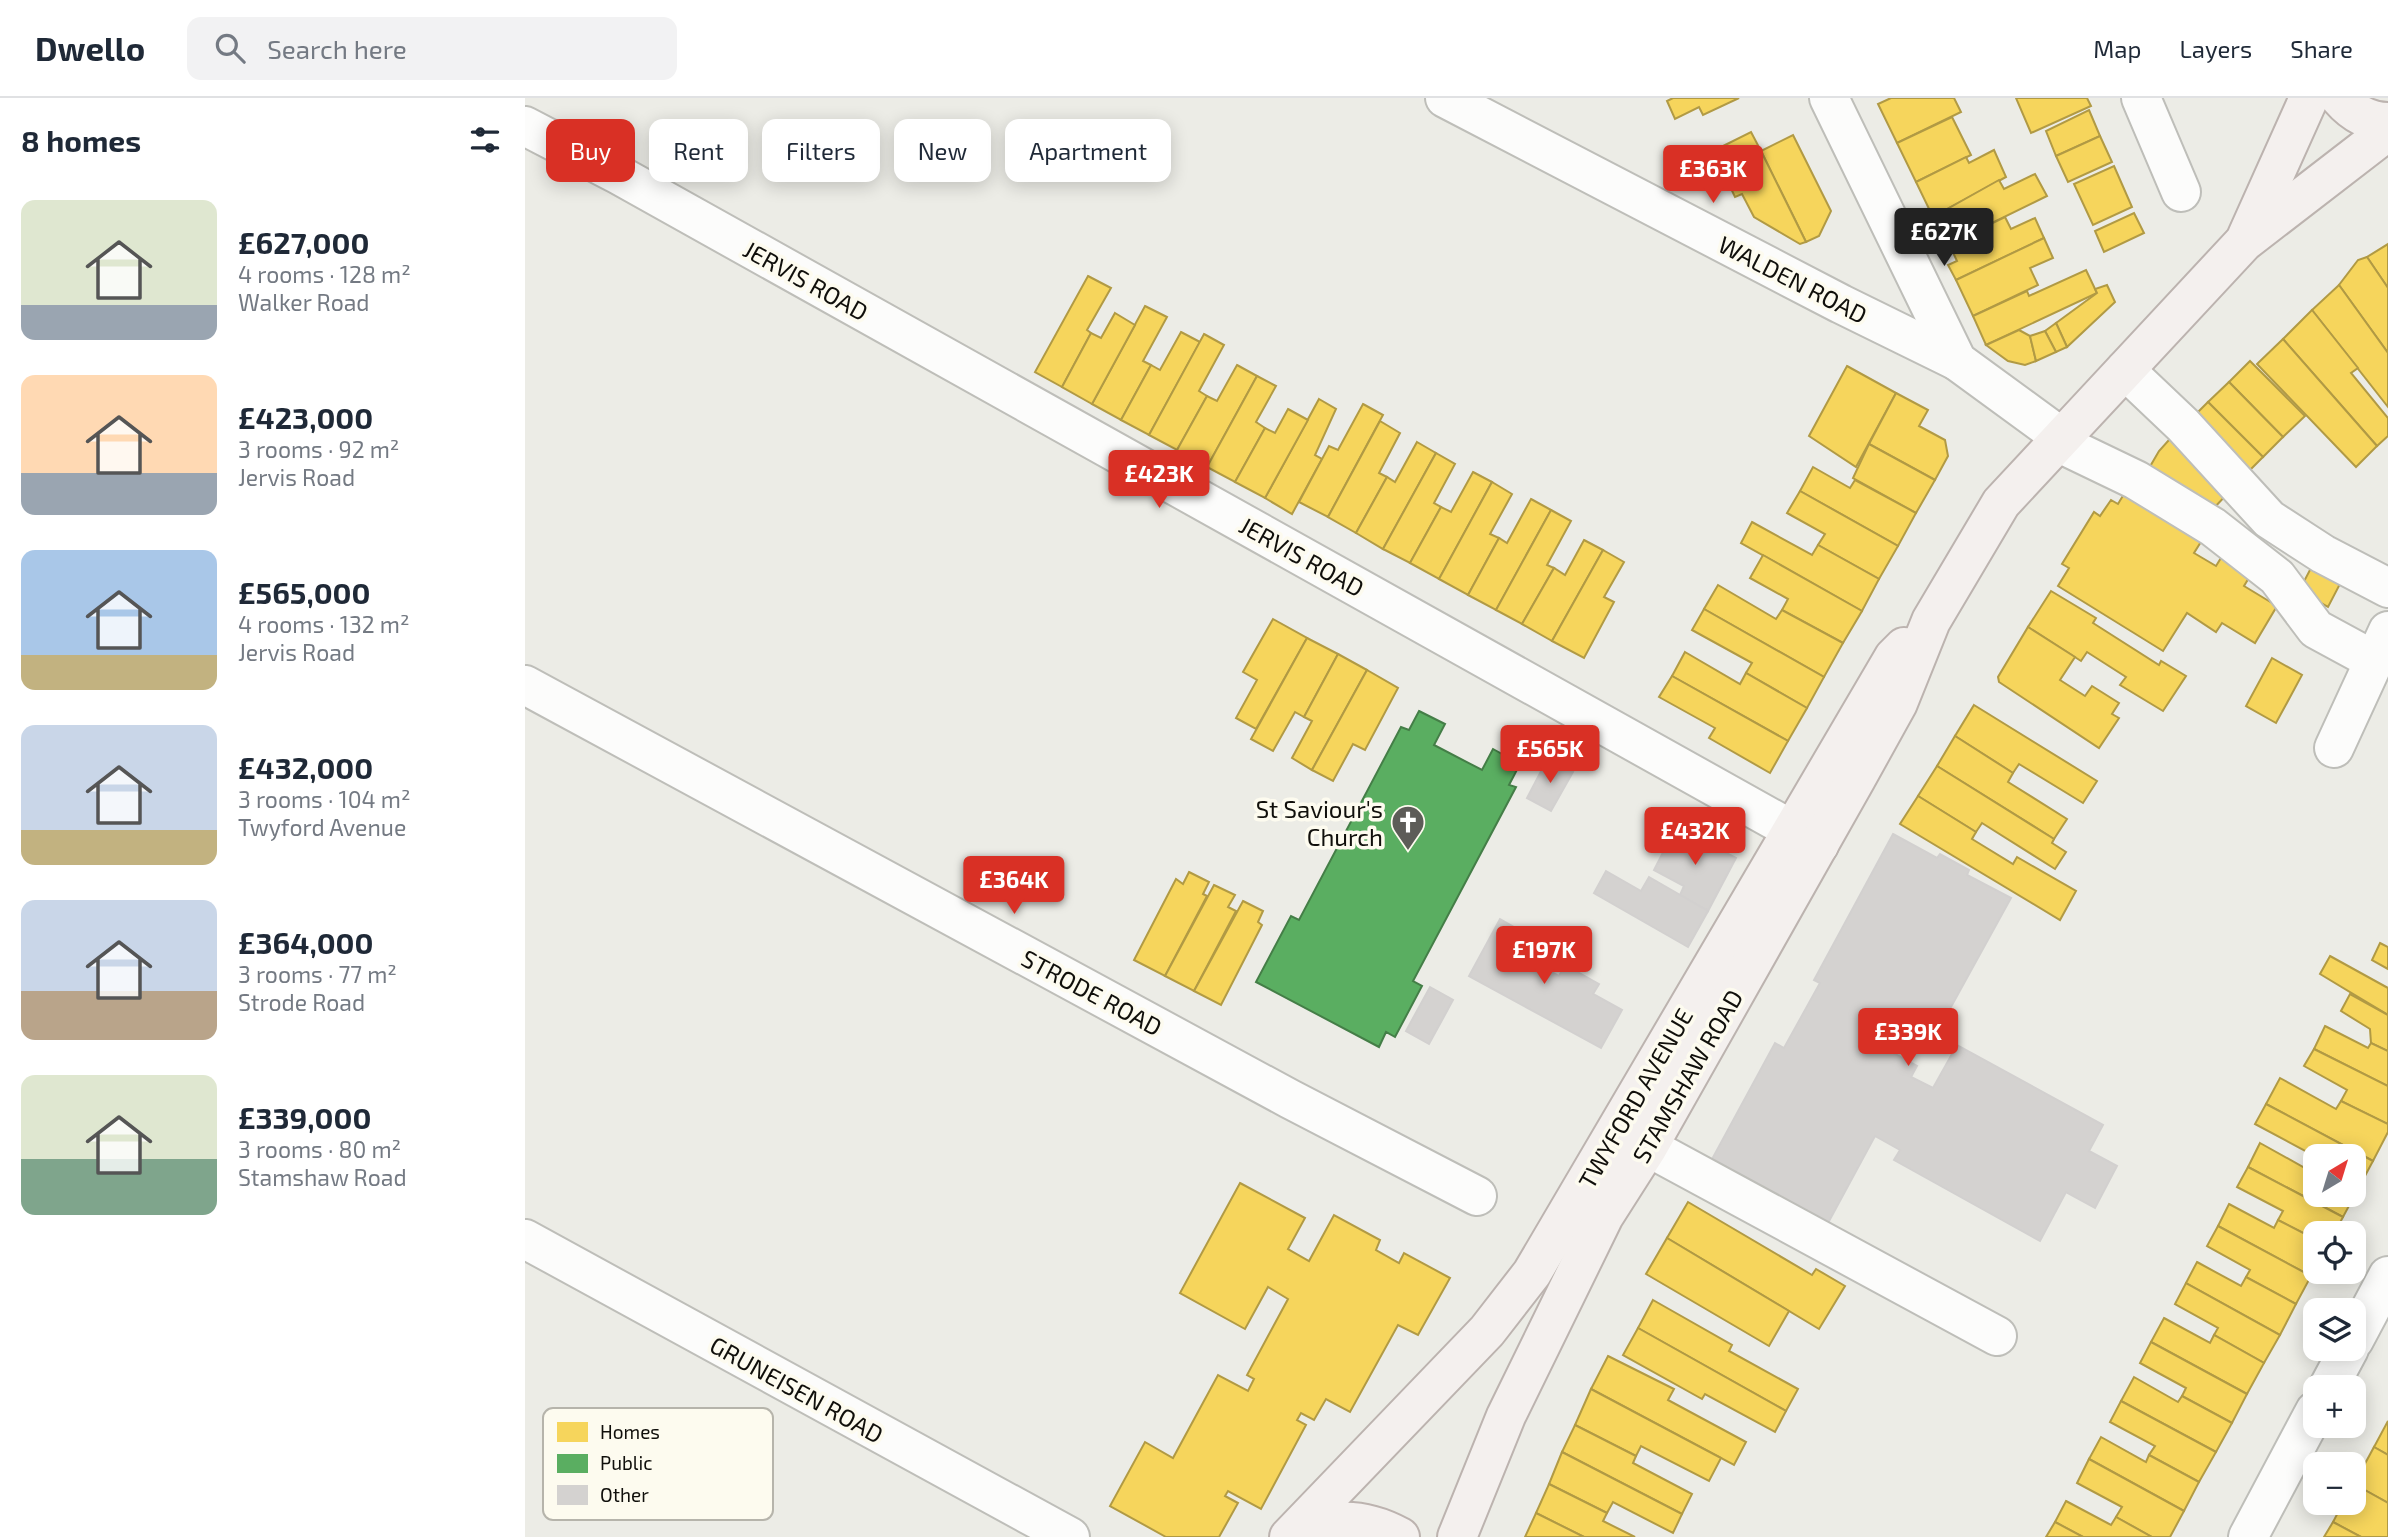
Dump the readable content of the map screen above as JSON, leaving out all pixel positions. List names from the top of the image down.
{
  "streets": {
    "main road": ["STAMSHAW ROAD", "TWYFORD AVENUE"],
    "street": [
      "WALDEN ROAD",
      "JERVIS ROAD",
      "STRODE ROAD",
      "GRUNEISEN ROAD"
    ]
  },
  "crossings": [
    ["WALDEN ROAD", "STAMSHAW ROAD"],
    ["JERVIS ROAD", "STAMSHAW ROAD"],
    ["JERVIS ROAD", "TWYFORD AVENUE"],
    ["STAMSHAW ROAD", "TWYFORD AVENUE"]
  ],
  "places": {
    "church": ["St Saviour's Church"]
  },
  "legend": ["Homes", "Public", "Other"],
  "north": "top right",
  "page": {
    "header": "Dwello",
    "search": "Search here",
    "nav": ["Map", "Layers", "Share"],
    "heading": "8 homes",
    "chip": [
      "Buy",
      "Rent",
      "Filters",
      "New",
      "Apartment"
    ],
    "price": [
      "£363K",
      "£627K",
      "£423K",
      "£565K",
      "£432K",
      "£364K",
      "£197K",
      "£339K"
    ],
    "list": [
      {
        "name": "£627,000",
        "note": "4 rooms · 128 m² · Walker Road"
      },
      {
        "name": "£423,000",
        "note": "3 rooms · 92 m² · Jervis Road"
      },
      {
        "name": "£565,000",
        "note": "4 rooms · 132 m² · Jervis Road"
      },
      {
        "name": "£432,000",
        "note": "3 rooms · 104 m² · Twyford Avenue"
      },
      {
        "name": "£364,000",
        "note": "3 rooms · 77 m² · Strode Road"
      },
      {
        "name": "£339,000",
        "note": "3 rooms · 80 m² · Stamshaw Road"
      }
    ],
    "map_buttons": ["+", "−"]
  }
}
